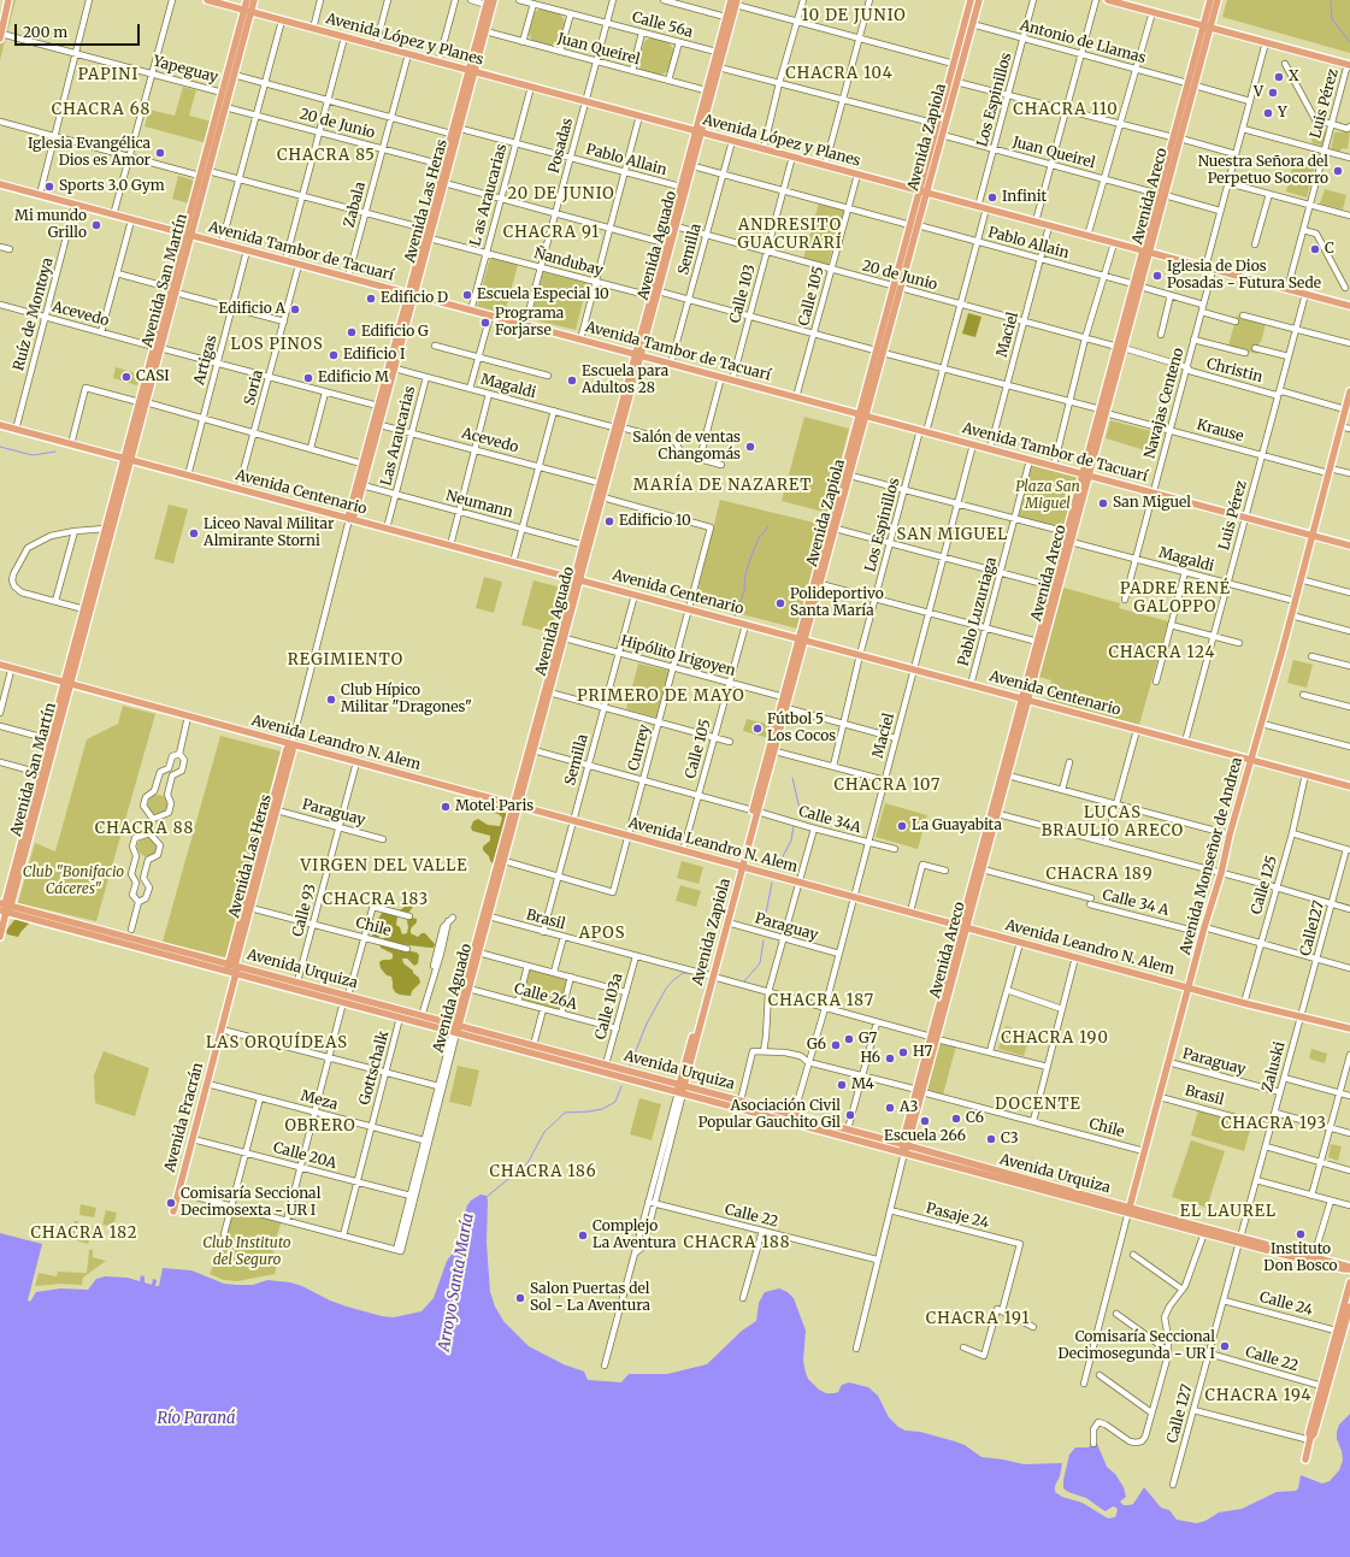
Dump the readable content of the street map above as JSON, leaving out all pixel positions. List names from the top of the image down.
{
  "streets": {
    "main road": [
      "Avenida López y Planes",
      "Avenida Zapiola",
      "Avenida Areco",
      "Avenida Las Heras",
      "Avenida Aguado",
      "Avenida Tambor de Tacuarí",
      "Avenida San Martín",
      "Avenida Centenario",
      "Avenida Leandro N. Alem",
      "Avenida Monseñor de Andrea",
      "Avenida Urquiza",
      "Avenida Fracrán"
    ],
    "street": [
      "Calle 56a",
      "Antonio de Llamas",
      "Juan Queirel",
      "Yapeguay",
      "Los Espinillos",
      "Luis Pérez",
      "20 de Junio",
      "Posadas",
      "Pablo Allain",
      "L as Araucarias",
      "Zabala",
      "Semilla",
      "Ñandubay",
      "Calle 103",
      "Calle 105",
      "Ruíz de Montoya",
      "Acevedo",
      "Maciel",
      "Artigas",
      "Christin",
      "Magaldi",
      "Soria",
      "Navajas Centeno",
      "Krause",
      "Las Araucarias",
      "Neumann",
      "Pablo Luzuriaga",
      "Hipólito Irigoyen",
      "Currey",
      "Paraguay",
      "Calle 34A",
      "Calle 125",
      "Calle 34 A",
      "Calle 93",
      "Brasil",
      "Chile",
      "Calle127",
      "Calle 26A",
      "Calle 103a",
      "Zaluski",
      "Gottschalk",
      "Meza",
      "Calle 20A",
      "Calle 22",
      "Pasaje 24",
      "Calle 24",
      "Calle 127"
    ]
  },
  "crossings": [
    ["Calle 56a", "Posadas"],
    ["Calle 56a", "Avenida Aguado"],
    ["Avenida López y Planes", "Los Espinillos"],
    ["Avenida López y Planes", "Luis Pérez"],
    ["Avenida López y Planes", "Avenida Zapiola"],
    ["Avenida López y Planes", "Posadas"],
    ["Avenida López y Planes", "L as Araucarias"],
    ["Avenida López y Planes", "Avenida Areco"],
    ["Avenida López y Planes", "Avenida Las Heras"],
    ["Avenida López y Planes", "Zabala"],
    ["Avenida López y Planes", "Avenida Aguado"],
    ["Avenida López y Planes", "Semilla"],
    ["Avenida López y Planes", "Avenida San Martín"],
    ["Avenida López y Planes", "Calle 103"],
    ["Avenida López y Planes", "Calle 105"],
    ["Avenida López y Planes", "Maciel"],
    ["Avenida López y Planes", "Navajas Centeno"],
    ["Antonio de Llamas", "Los Espinillos"],
    ["Antonio de Llamas", "Avenida Zapiola"],
    ["Antonio de Llamas", "Avenida Areco"],
    ["Juan Queirel", "Los Espinillos"],
    ["Juan Queirel", "Avenida Zapiola"],
    ["Juan Queirel", "Posadas"],
    ["Juan Queirel", "Avenida Areco"],
    ["Juan Queirel", "Avenida Las Heras"],
    ["Juan Queirel", "Avenida Aguado"],
    ["Yapeguay", "Avenida San Martín"],
    ["Los Espinillos", "20 de Junio"],
    ["Los Espinillos", "Pablo Allain"],
    ["Los Espinillos", "Avenida Tambor de Tacuarí"],
    ["Los Espinillos", "Krause"],
    ["Los Espinillos", "Avenida Centenario"],
    ["Luis Pérez", "Avenida Tambor de Tacuarí"],
    ["Luis Pérez", "Christin"],
    ["Luis Pérez", "Magaldi"],
    ["Luis Pérez", "Krause"],
    ["Luis Pérez", "Avenida Centenario"],
    ["20 de Junio", "Avenida Zapiola"],
    ["20 de Junio", "Avenida Areco"],
    ["20 de Junio", "Avenida Las Heras"],
    ["20 de Junio", "Zabala"],
    ["20 de Junio", "Avenida Aguado"],
    ["20 de Junio", "Semilla"],
    ["20 de Junio", "Avenida San Martín"],
    ["20 de Junio", "Calle 103"],
    ["20 de Junio", "Calle 105"],
    ["20 de Junio", "Maciel"],
    ["20 de Junio", "Christin"],
    ["Avenida Zapiola", "Pablo Allain"],
    ["Avenida Zapiola", "Avenida Tambor de Tacuarí"],
    ["Avenida Zapiola", "Krause"],
    ["Avenida Zapiola", "Avenida Centenario"],
    ["Avenida Zapiola", "Hipólito Irigoyen"],
    ["Avenida Zapiola", "Avenida Leandro N. Alem"],
    ["Avenida Zapiola", "Paraguay"],
    ["Avenida Zapiola", "Calle 34A"],
    ["Avenida Zapiola", "Brasil"],
    ["Avenida Zapiola", "Avenida Urquiza"],
    ["Avenida Zapiola", "Calle 22"],
    ["Posadas", "Pablo Allain"],
    ["Posadas", "Avenida Tambor de Tacuarí"],
    ["Posadas", "Ñandubay"],
    ["Pablo Allain", "L as Araucarias"],
    ["Pablo Allain", "Avenida Areco"],
    ["Pablo Allain", "Avenida Las Heras"],
    ["Pablo Allain", "Zabala"],
    ["Pablo Allain", "Avenida Aguado"],
    ["Pablo Allain", "Semilla"],
    ["Pablo Allain", "Avenida San Martín"],
    ["Pablo Allain", "Calle 103"],
    ["Pablo Allain", "Calle 105"],
    ["Pablo Allain", "Maciel"],
    ["Pablo Allain", "Navajas Centeno"],
    ["L as Araucarias", "Avenida Tambor de Tacuarí"],
    ["L as Araucarias", "Ñandubay"],
    ["Avenida Areco", "Avenida Tambor de Tacuarí"],
    ["Avenida Areco", "Christin"],
    ["Avenida Areco", "Magaldi"],
    ["Avenida Areco", "Krause"],
    ["Avenida Areco", "Avenida Centenario"],
    ["Avenida Areco", "Avenida Leandro N. Alem"],
    ["Avenida Areco", "Calle 34 A"],
    ["Avenida Areco", "Brasil"],
    ["Avenida Areco", "Chile"],
    ["Avenida Areco", "Avenida Urquiza"],
    ["Avenida Areco", "Calle 22"],
    ["Avenida Areco", "Pasaje 24"],
    ["Avenida Las Heras", "Avenida Tambor de Tacuarí"],
    ["Avenida Las Heras", "Ñandubay"],
    ["Avenida Las Heras", "Acevedo"],
    ["Avenida Las Heras", "Magaldi"],
    ["Avenida Las Heras", "Avenida Centenario"],
    ["Avenida Las Heras", "Neumann"],
    ["Avenida Las Heras", "Avenida Leandro N. Alem"],
    ["Avenida Las Heras", "Paraguay"],
    ["Avenida Las Heras", "Chile"],
    ["Avenida Las Heras", "Avenida Urquiza"],
    ["Avenida Las Heras", "Avenida Fracrán"],
    ["Zabala", "Avenida Tambor de Tacuarí"],
    ["Zabala", "Ñandubay"],
    ["Avenida Aguado", "Avenida Tambor de Tacuarí"],
    ["Avenida Aguado", "Ñandubay"],
    ["Avenida Aguado", "Acevedo"],
    ["Avenida Aguado", "Magaldi"],
    ["Avenida Aguado", "Krause"],
    ["Avenida Aguado", "Avenida Centenario"],
    ["Avenida Aguado", "Neumann"],
    ["Avenida Aguado", "Hipólito Irigoyen"],
    ["Avenida Aguado", "Avenida Leandro N. Alem"],
    ["Avenida Aguado", "Calle 34A"],
    ["Avenida Aguado", "Brasil"],
    ["Avenida Aguado", "Avenida Urquiza"],
    ["Avenida Aguado", "Calle 26A"],
    ["Avenida Aguado", "Meza"],
    ["Avenida Aguado", "Calle 20A"],
    ["Semilla", "Avenida Tambor de Tacuarí"],
    ["Semilla", "Krause"],
    ["Semilla", "Avenida Centenario"],
    ["Semilla", "Hipólito Irigoyen"],
    ["Semilla", "Avenida Leandro N. Alem"],
    ["Semilla", "Currey"],
    ["Semilla", "Calle 34A"],
    ["Semilla", "Brasil"],
    ["Avenida Tambor de Tacuarí", "Avenida San Martín"],
    ["Avenida Tambor de Tacuarí", "Calle 103"],
    ["Avenida Tambor de Tacuarí", "Calle 105"],
    ["Avenida Tambor de Tacuarí", "Ruíz de Montoya"],
    ["Avenida Tambor de Tacuarí", "Maciel"],
    ["Avenida Tambor de Tacuarí", "Artigas"],
    ["Avenida Tambor de Tacuarí", "Soria"],
    ["Avenida Tambor de Tacuarí", "Navajas Centeno"],
    ["Avenida Tambor de Tacuarí", "Pablo Luzuriaga"],
    ["Avenida Tambor de Tacuarí", "Avenida Monseñor de Andrea"],
    ["Ñandubay", "Avenida San Martín"],
    ["Avenida San Martín", "Acevedo"],
    ["Avenida San Martín", "Avenida Centenario"],
    ["Avenida San Martín", "Avenida Leandro N. Alem"],
    ["Avenida San Martín", "Avenida Urquiza"],
    ["Calle 103", "Krause"],
    ["Calle 105", "Krause"],
    ["Calle 105", "Avenida Centenario"],
    ["Calle 105", "Hipólito Irigoyen"],
    ["Calle 105", "Avenida Leandro N. Alem"],
    ["Calle 105", "Calle 34A"],
    ["Ruíz de Montoya", "Acevedo"],
    ["Ruíz de Montoya", "Avenida Centenario"],
    ["Acevedo", "Artigas"],
    ["Acevedo", "Soria"],
    ["Acevedo", "Las Araucarias"],
    ["Maciel", "Krause"],
    ["Maciel", "Avenida Centenario"],
    ["Maciel", "Avenida Leandro N. Alem"],
    ["Maciel", "Paraguay"],
    ["Maciel", "Calle 34A"],
    ["Maciel", "Brasil"],
    ["Maciel", "Chile"],
    ["Maciel", "Avenida Urquiza"],
    ["Artigas", "Avenida Centenario"],
    ["Christin", "Navajas Centeno"],
    ["Christin", "Avenida Monseñor de Andrea"],
    ["Magaldi", "Navajas Centeno"],
    ["Magaldi", "Las Araucarias"],
    ["Magaldi", "Avenida Monseñor de Andrea"],
    ["Soria", "Avenida Centenario"],
    ["Navajas Centeno", "Krause"],
    ["Krause", "Avenida Monseñor de Andrea"],
    ["Las Araucarias", "Avenida Centenario"],
    ["Las Araucarias", "Neumann"],
    ["Avenida Centenario", "Pablo Luzuriaga"],
    ["Avenida Centenario", "Currey"],
    ["Avenida Centenario", "Avenida Monseñor de Andrea"],
    ["Avenida Centenario", "Calle 125"],
    ["Hipólito Irigoyen", "Currey"],
    ["Avenida Leandro N. Alem", "Currey"],
    ["Avenida Leandro N. Alem", "Avenida Monseñor de Andrea"],
    ["Avenida Leandro N. Alem", "Calle 125"],
    ["Avenida Leandro N. Alem", "Calle 93"],
    ["Avenida Leandro N. Alem", "Calle127"],
    ["Avenida Leandro N. Alem", "Zaluski"],
    ["Currey", "Calle 34A"],
    ["Paraguay", "Avenida Monseñor de Andrea"],
    ["Paraguay", "Calle 93"],
    ["Paraguay", "Zaluski"],
    ["Avenida Monseñor de Andrea", "Calle 34 A"],
    ["Avenida Monseñor de Andrea", "Brasil"],
    ["Avenida Monseñor de Andrea", "Chile"],
    ["Avenida Monseñor de Andrea", "Avenida Urquiza"],
    ["Calle 93", "Chile"],
    ["Calle 93", "Avenida Urquiza"],
    ["Brasil", "Calle 103a"],
    ["Brasil", "Zaluski"],
    ["Chile", "Avenida Urquiza"],
    ["Calle127", "Zaluski"],
    ["Avenida Urquiza", "Calle 103a"],
    ["Avenida Urquiza", "Zaluski"],
    ["Avenida Urquiza", "Gottschalk"],
    ["Avenida Urquiza", "Avenida Fracrán"],
    ["Avenida Urquiza", "Calle 127"],
    ["Calle 26A", "Calle 103a"],
    ["Zaluski", "Calle 127"],
    ["Gottschalk", "Meza"],
    ["Gottschalk", "Calle 20A"],
    ["Meza", "Avenida Fracrán"],
    ["Avenida Fracrán", "Calle 20A"],
    ["Calle 22", "Calle 127"],
    ["Calle 24", "Calle 127"]
  ],
  "districts": [
    "10 DE JUNIO",
    "CHACRA 104",
    "PAPINI",
    "CHACRA 68",
    "CHACRA 110",
    "CHACRA 85",
    "20 DE JUNIO",
    "ANDRESITO GUACURARÍ",
    "CHACRA 91",
    "LOS PINOS",
    "MARÍA DE NAZARET",
    "SAN MIGUEL",
    "PADRE RENÉ GALOPPO",
    "CHACRA 124",
    "REGIMIENTO",
    "PRIMERO DE MAYO",
    "CHACRA 107",
    "LUCAS BRAULIO ARECO",
    "CHACRA 88",
    "VIRGEN DEL VALLE",
    "CHACRA 189",
    "CHACRA 183",
    "APOS",
    "CHACRA 187",
    "CHACRA 190",
    "LAS ORQUÍDEAS",
    "DOCENTE",
    "CHACRA 193",
    "OBRERO",
    "CHACRA 186",
    "EL LAUREL",
    "CHACRA 182",
    "CHACRA 188",
    "CHACRA 191",
    "CHACRA 194"
  ],
  "water": ["Arroyo Santa María", "Río Paraná"],
  "parks": ["Plaza San Miguel", "Club \"Bonifacio Cáceres\"", "Club Instituto del Seguro"],
  "places": [
    "X",
    "V",
    "Y",
    "Iglesia Evangélica Dios es Amor",
    "Nuestra Señora del Perpetuo Socorro",
    "Sports 3.0 Gym",
    "Infinit",
    "Mi mundo Grillo",
    "C",
    "Iglesia de Dios Posadas - Futura Sede",
    "Escuela Especial 10",
    "Edificio D",
    "Edificio A",
    "Programa Forjarse",
    "Edificio G",
    "Edificio I",
    "CASI",
    "Edificio M",
    "Escuela para Adultos 28",
    "Salón de ventas Changomás",
    "San Miguel",
    "Edificio 10",
    "Liceo Naval Militar Almirante Storni",
    "Polideportivo Santa María",
    "Club Hípico Militar \"Dragones\"",
    "Fútbol 5 Los Cocos",
    "Motel Paris",
    "La Guayabita",
    "G7",
    "G6",
    "H7",
    "H6",
    "M4",
    "A3",
    "Asociación Civil Popular Gauchito Gil",
    "C6",
    "Escuela 266",
    "C3",
    "Comisaría Seccional Decimosexta - UR I",
    "Instituto Don Bosco",
    "Complejo La Aventura",
    "Salon Puertas del Sol - La Aventura",
    "Comisaría Seccional Decimosegunda - UR I"
  ],
  "scale_bar": "200 m"
}
